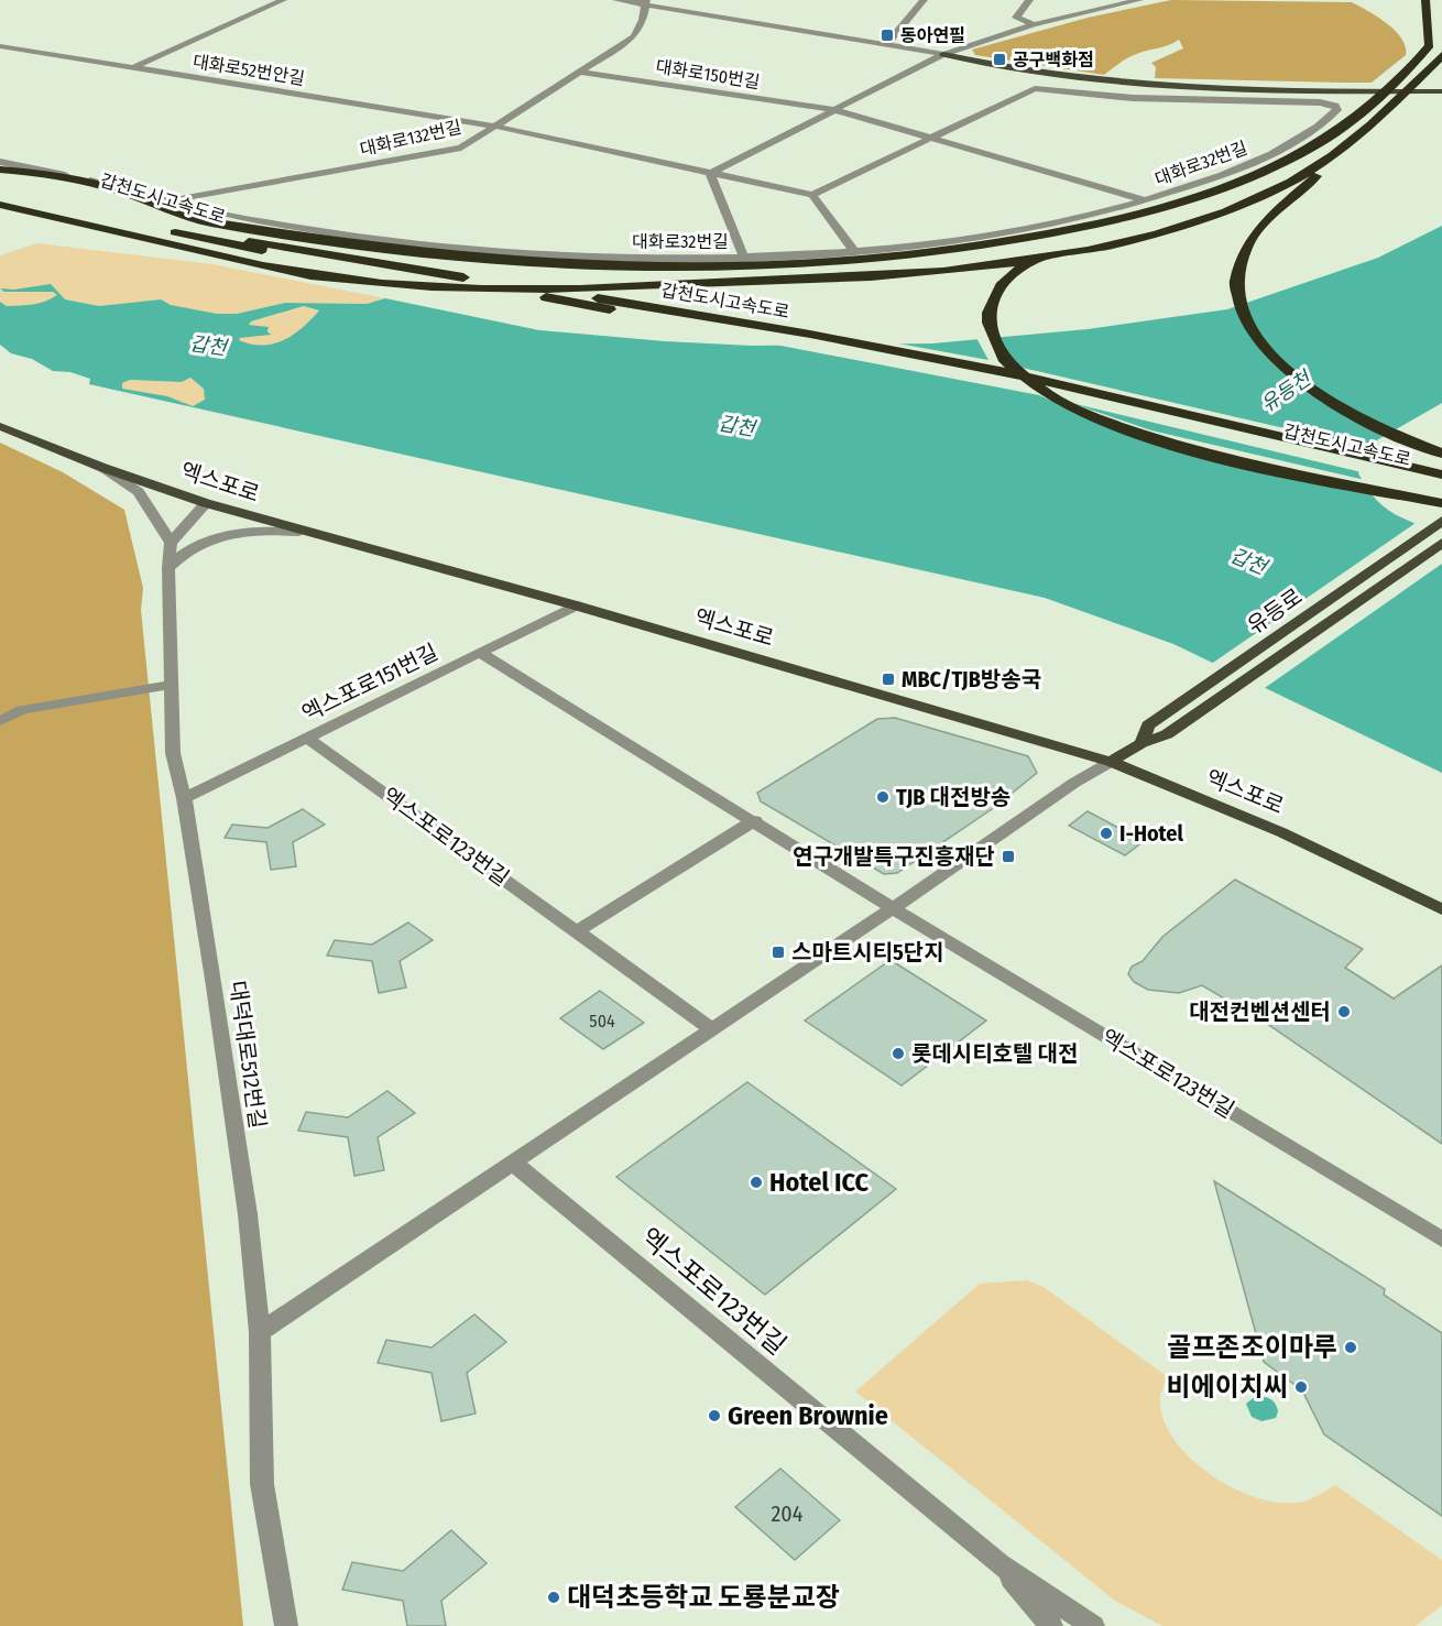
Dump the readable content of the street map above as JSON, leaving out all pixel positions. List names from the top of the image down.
{
  "streets": {
    "highway": ["갑천도시고속도로"],
    "main road": ["엑스포로", "유등로"],
    "street": [
      "대화로52번안길",
      "대화로150번길",
      "대화로132번길",
      "대화로32번길",
      "엑스포로151번길",
      "엑스포로123번길",
      "대덕대로512번길"
    ]
  },
  "crossings": [
    ["대화로52번안길", "대화로132번길"],
    ["대화로150번길", "대화로132번길"],
    ["대화로150번길", "대화로32번길"],
    ["대화로132번길", "대화로32번길"],
    ["엑스포로", "유등로"],
    ["엑스포로", "엑스포로151번길"],
    ["엑스포로151번길", "엑스포로123번길"],
    ["엑스포로151번길", "대덕대로512번길"]
  ],
  "water": ["갑천", "유등천"],
  "places": {
    "transit": [
      "동아연필",
      "공구백화점",
      "MBC/TJB방송국",
      "연구개발특구진흥재단",
      "스마트시티5단지"
    ],
    "other": [
      "TJB 대전방송",
      "I-Hotel",
      "대전컨벤션센터",
      "롯데시티호텔 대전",
      "Hotel ICC",
      "골프존조이마루",
      "비에이치씨",
      "Green Brownie",
      "대덕초등학교 도룡분교장"
    ]
  },
  "house_numbers": ["504", "204"]
}
